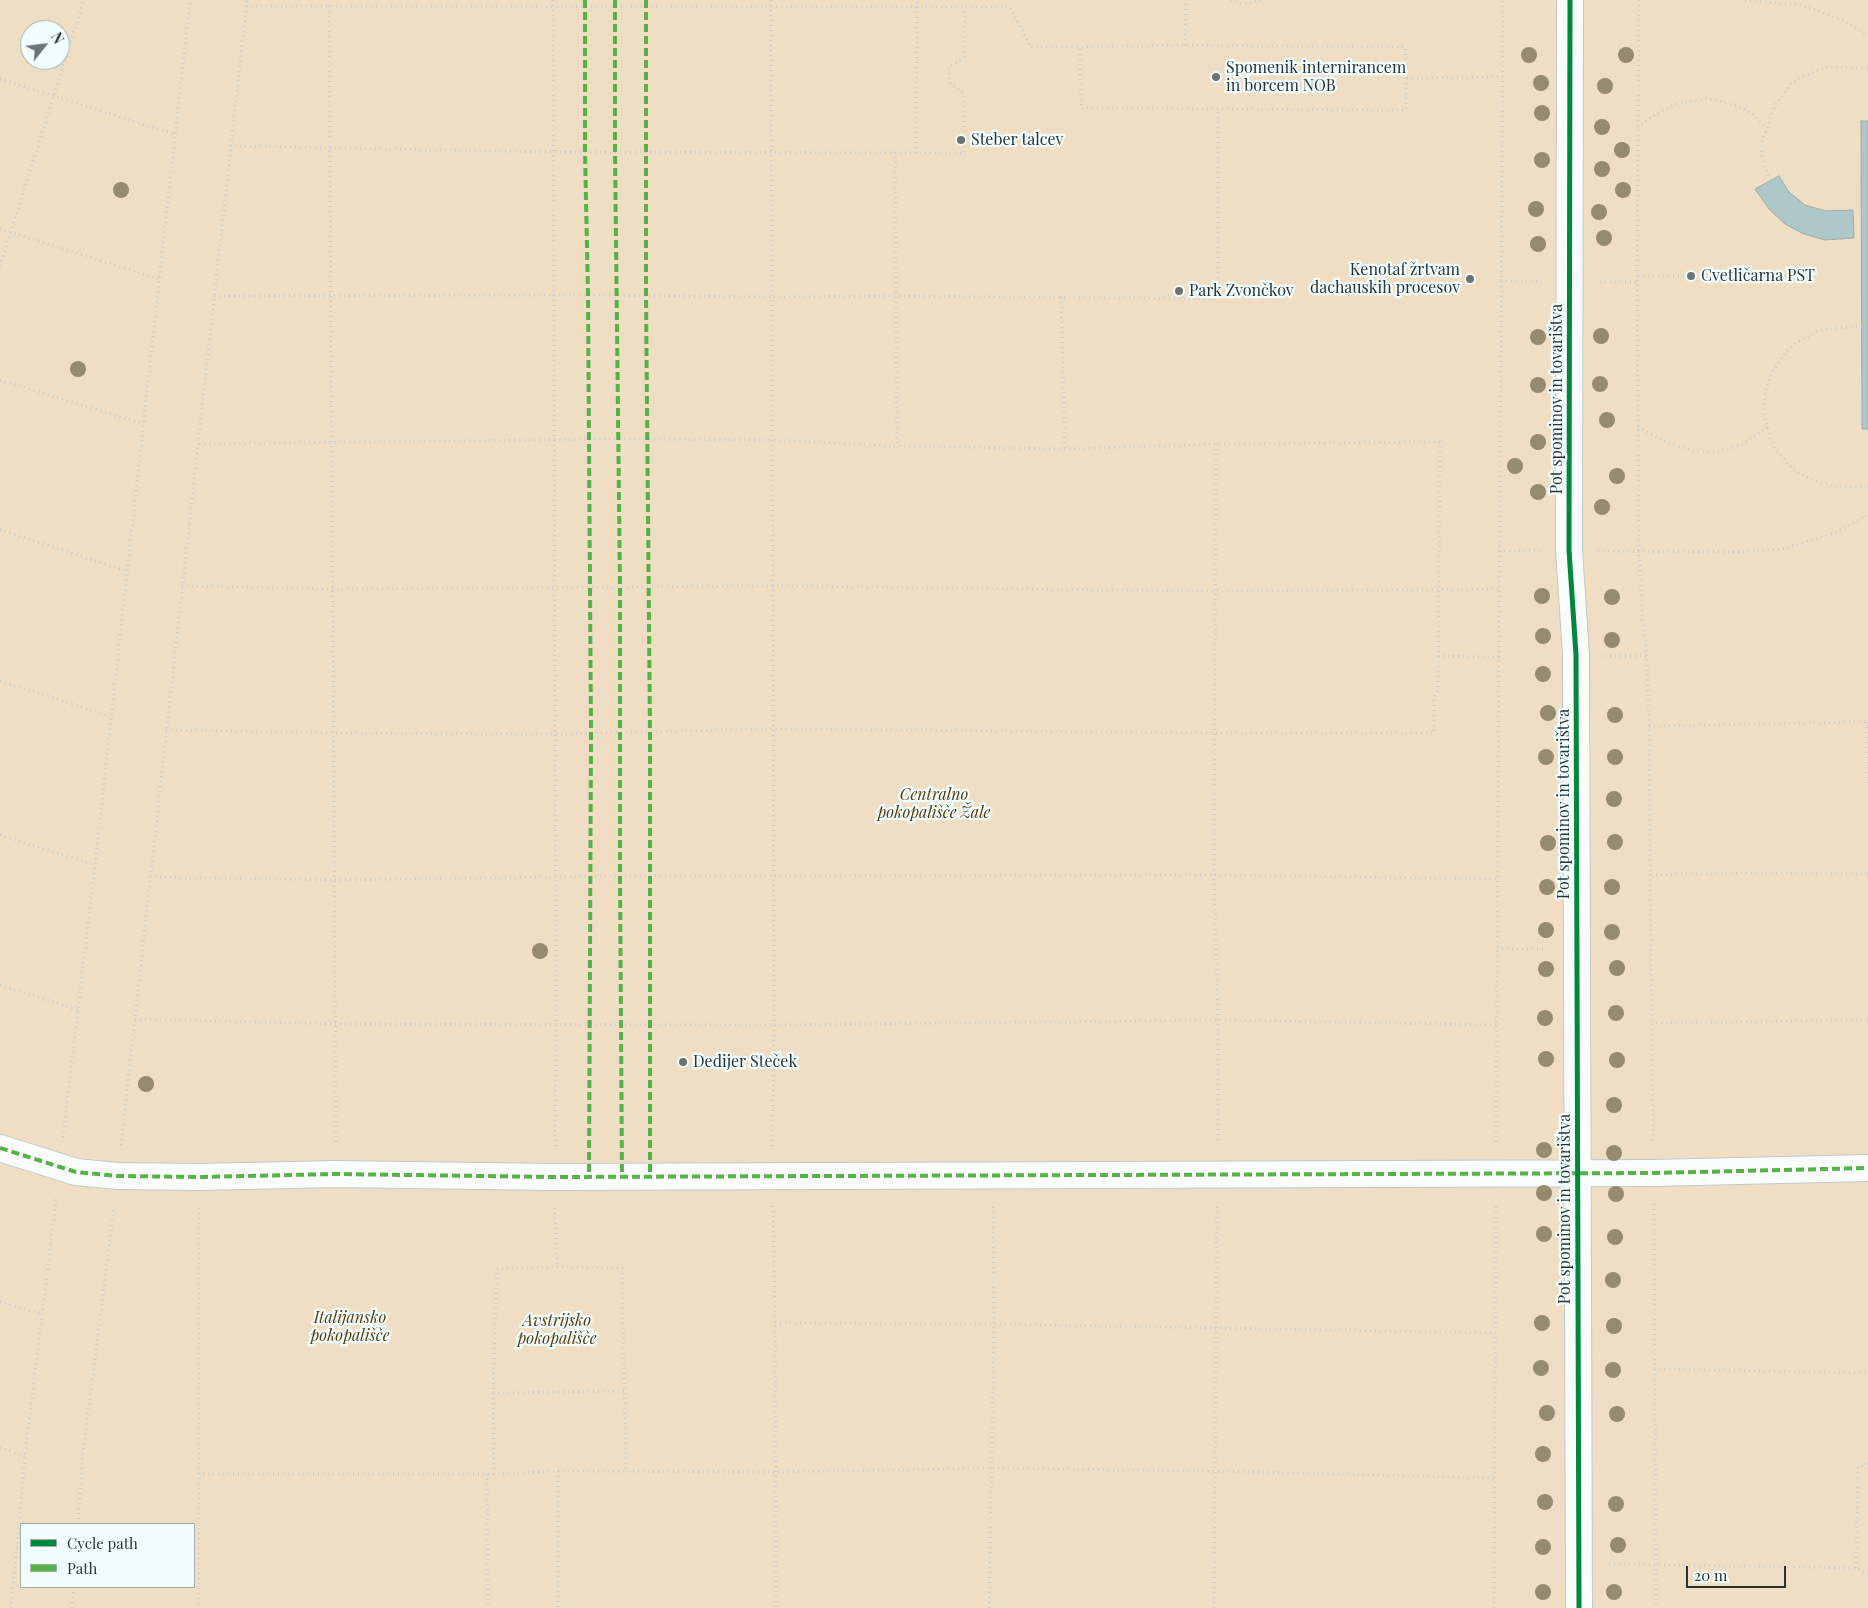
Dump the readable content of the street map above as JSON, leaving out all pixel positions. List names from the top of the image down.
{
  "streets": {
    "street": ["Pot spominov in tovarištva"]
  },
  "parks": ["Centralno pokopališče Žale", "Italijansko pokopališče", "Avstrijsko pokopališče"],
  "places": [
    "Spomenik internirancem in borcem NOB",
    "Steber talcev",
    "Cvetličarna PST",
    "Kenotaf žrtvam dachauskih procesov",
    "Park Zvončkov",
    "Dedijer Steček"
  ],
  "legend": ["Cycle path", "Path"],
  "scale_bar": "20 m",
  "north": "top right"
}
